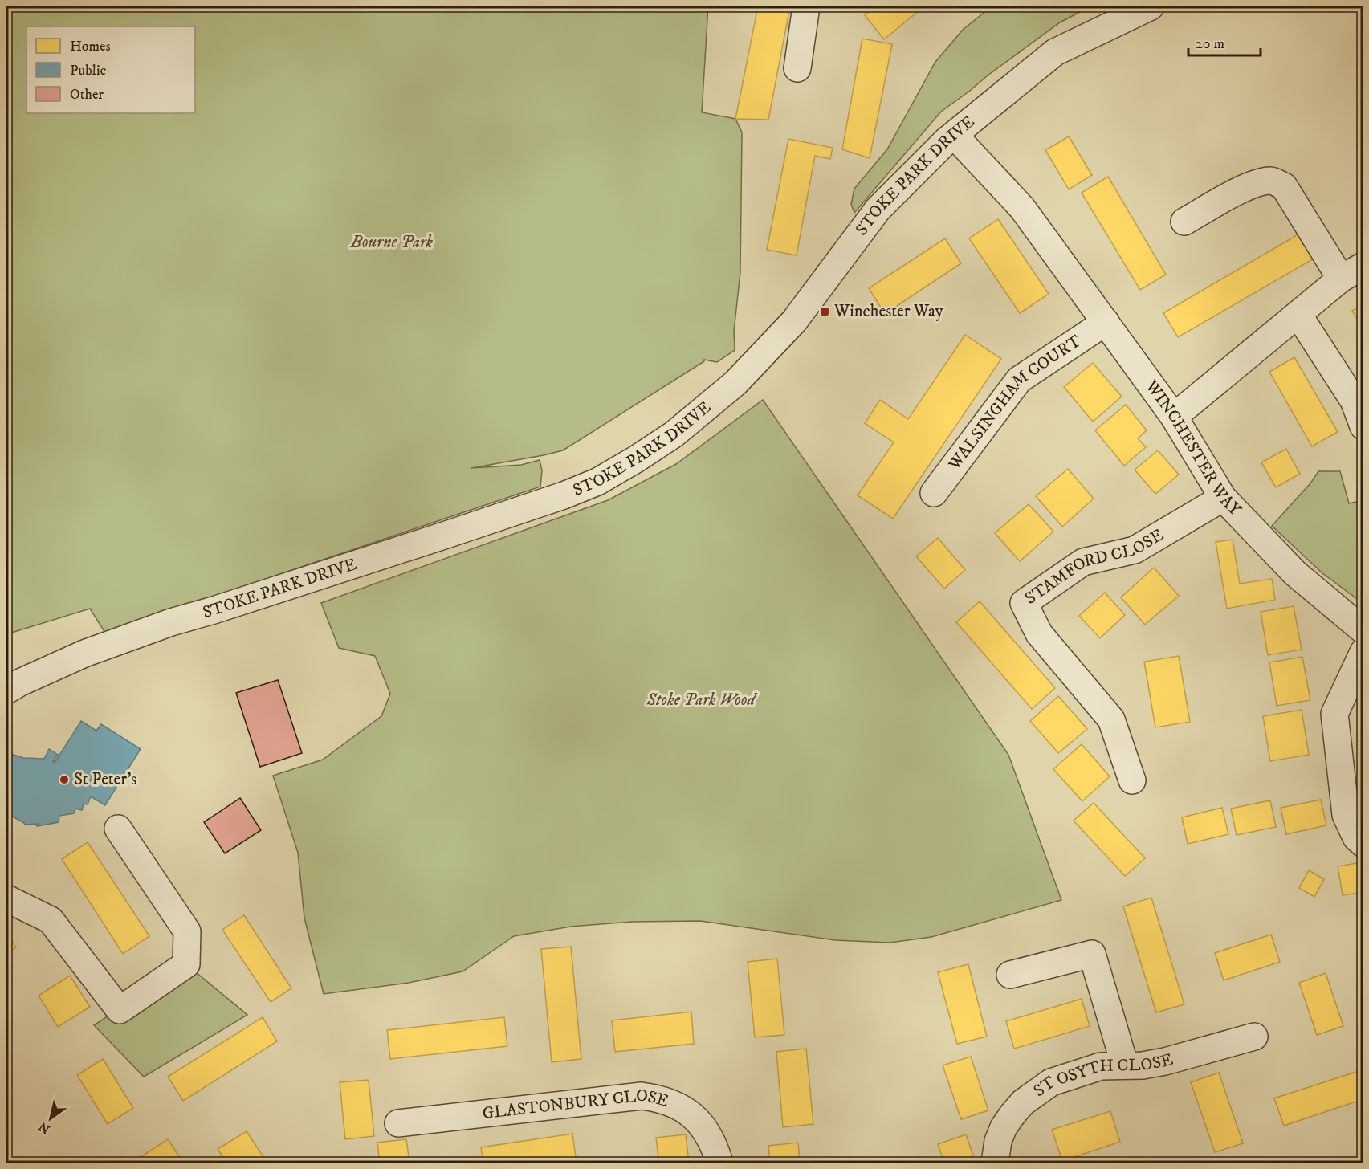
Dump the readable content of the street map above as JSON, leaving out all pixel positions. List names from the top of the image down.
{
  "streets": {
    "street": [
      "STOKE PARK DRIVE",
      "WALSINGHAM COURT",
      "WINCHESTER WAY",
      "STAMFORD CLOSE",
      "ST OSYTH CLOSE",
      "GLASTONBURY CLOSE"
    ]
  },
  "crossings": [
    ["STOKE PARK DRIVE", "WINCHESTER WAY"],
    ["WALSINGHAM COURT", "WINCHESTER WAY"],
    ["WINCHESTER WAY", "STAMFORD CLOSE"]
  ],
  "parks": ["Bourne Park", "Stoke Park Wood"],
  "places": {
    "transit": ["Winchester Way"],
    "other": ["St Peter's"]
  },
  "legend": ["Homes", "Public", "Other"],
  "scale_bar": "20 m",
  "north": "bottom left"
}
